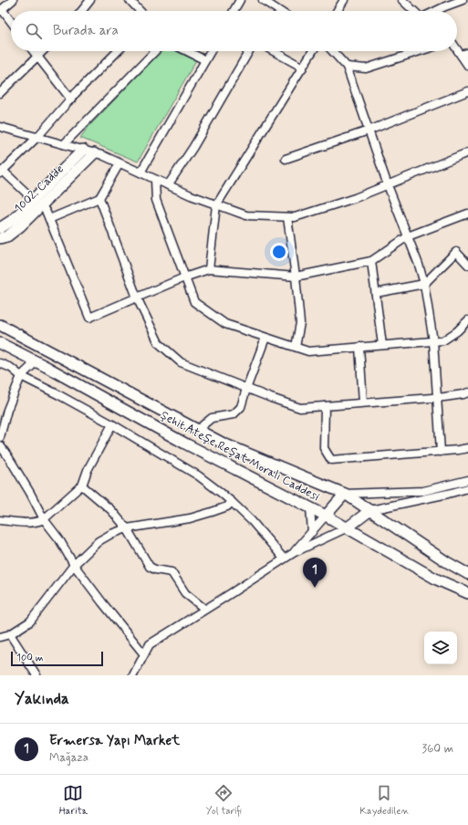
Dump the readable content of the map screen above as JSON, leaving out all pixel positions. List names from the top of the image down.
{
  "streets": {
    "main road": ["1002. Cadde", "Şehit Ateşe Reşat Moralı Caddesi"]
  },
  "scale_bar": "100 m",
  "page": {
    "search": "Burada ara",
    "pins": "1",
    "scale": "100 m",
    "heading": "Yakında",
    "list": [
      {
        "mark": "1",
        "name": "Ermersa Yapı Market",
        "note": "Mağaza",
        "value": "360 m"
      }
    ],
    "nav": ["Harita", "Yol tarifi", "Kaydedilen"]
  }
}
